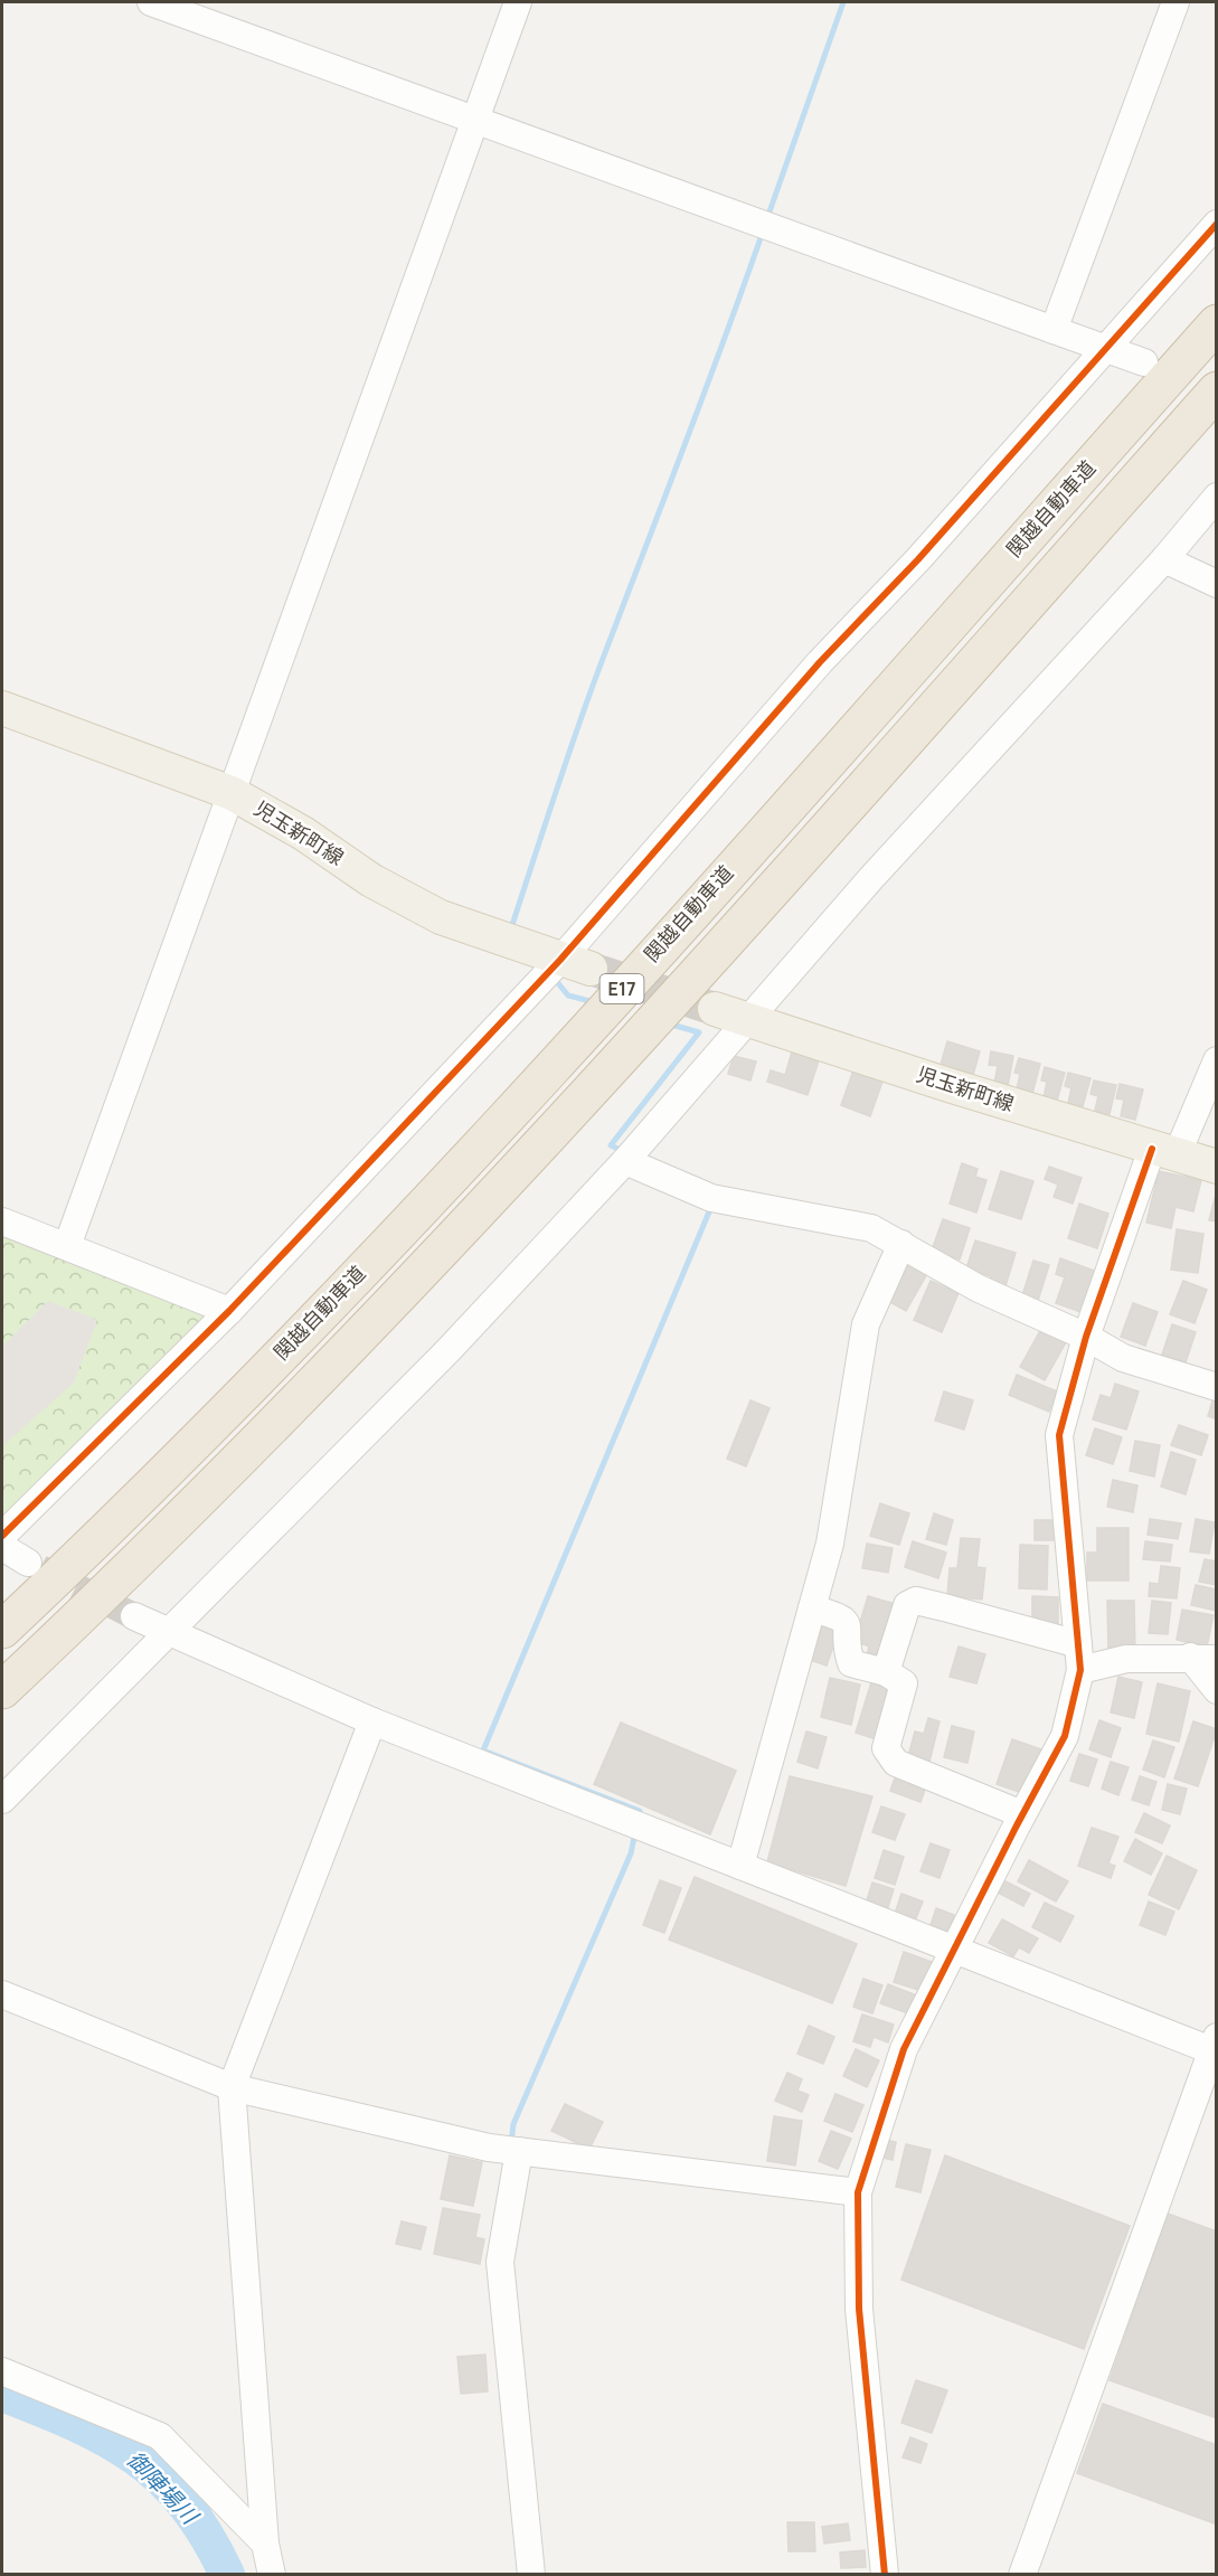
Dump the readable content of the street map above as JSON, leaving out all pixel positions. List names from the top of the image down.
{
  "streets": {
    "highway": ["関越自動車道", "E17"],
    "main road": ["児玉新町線"]
  },
  "water": ["御陣場川"]
}
